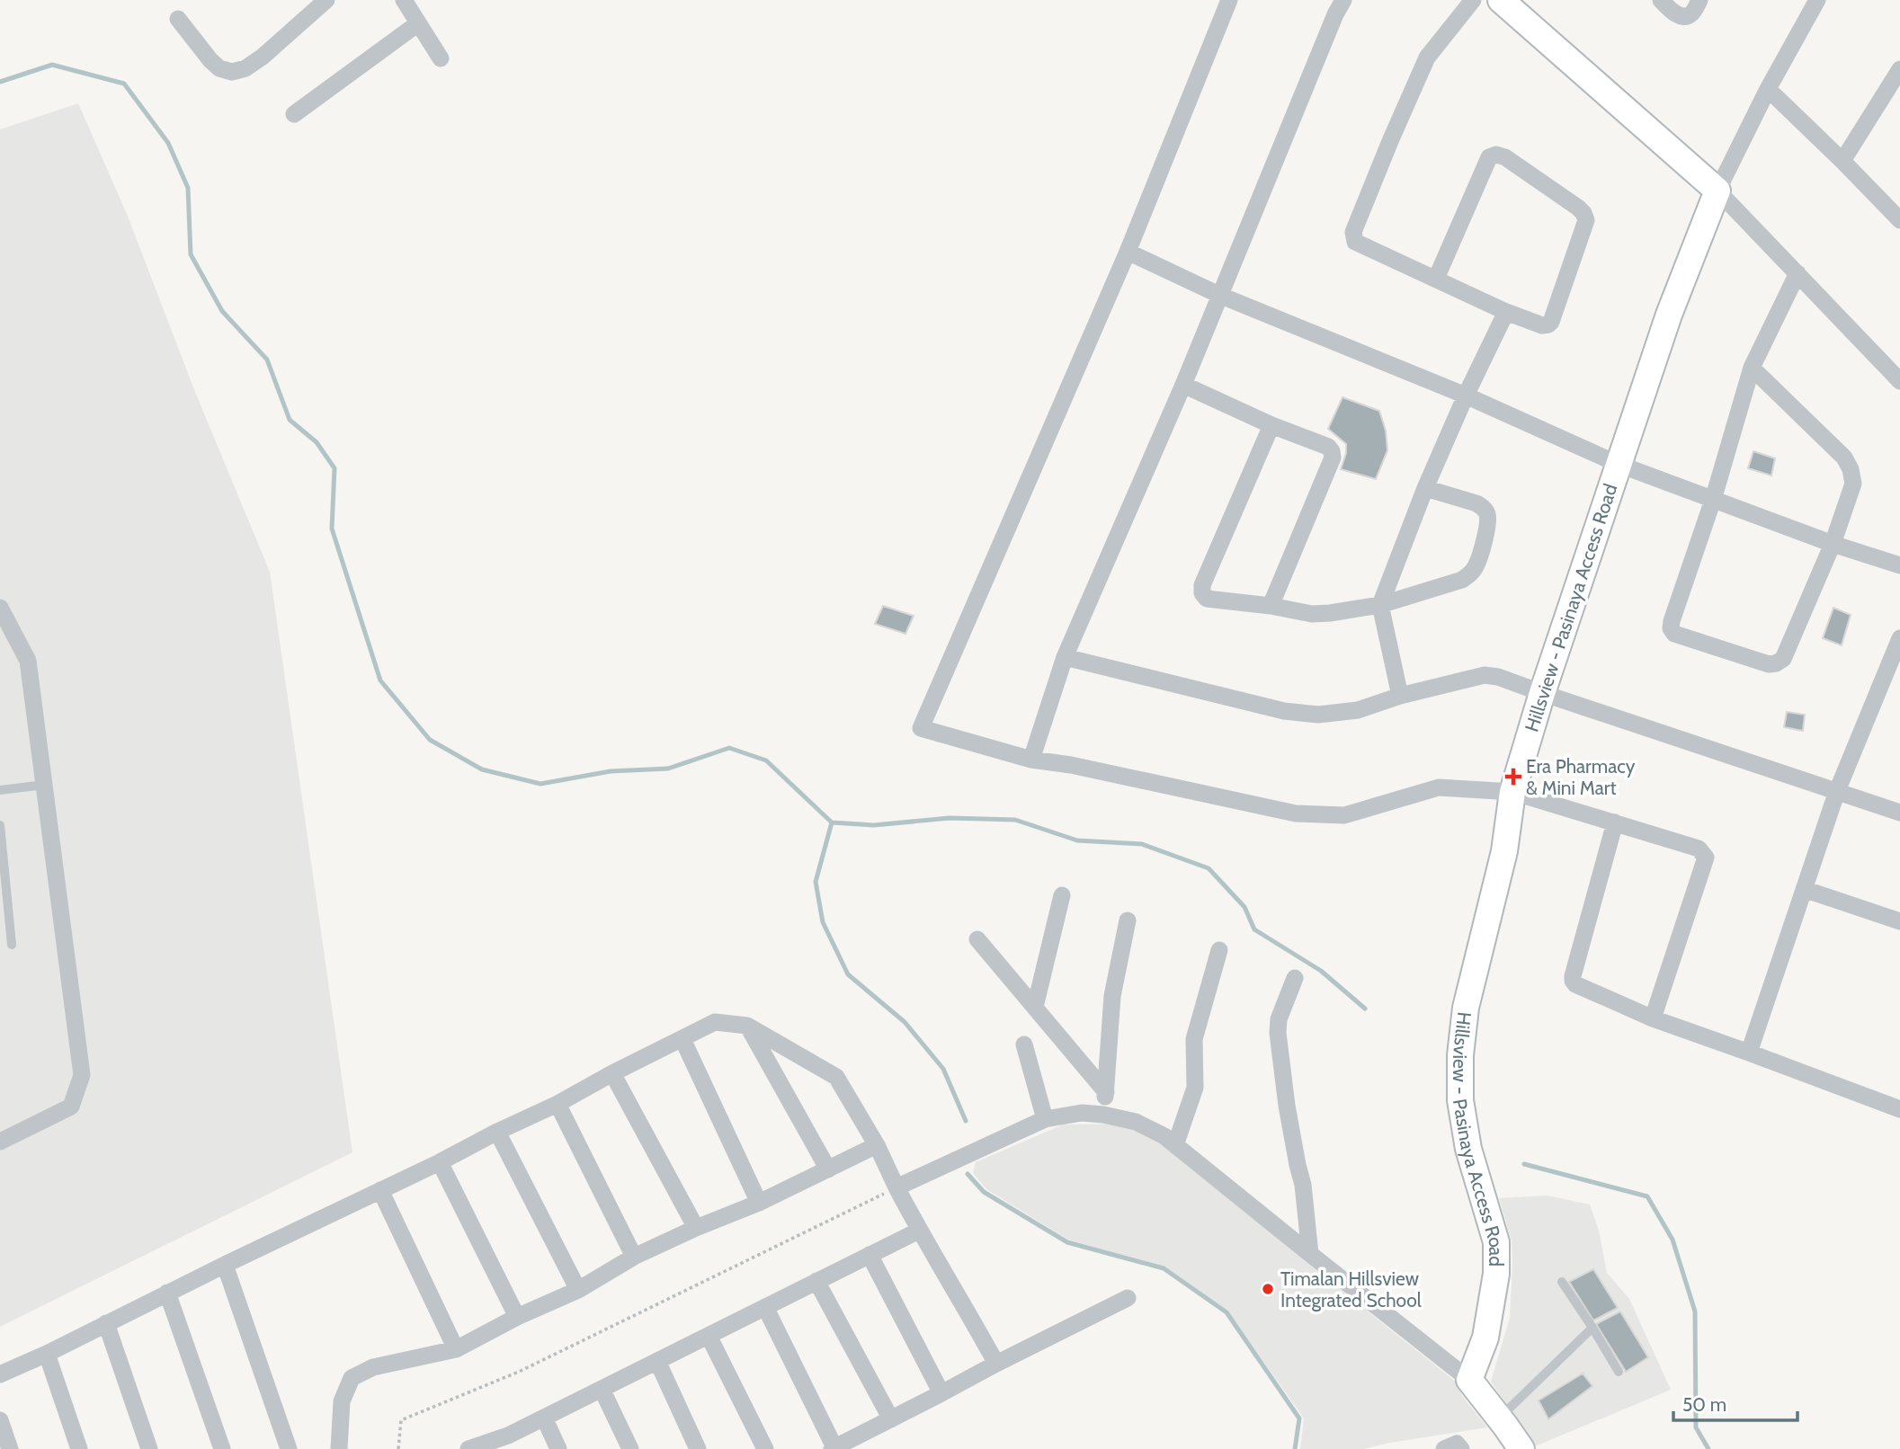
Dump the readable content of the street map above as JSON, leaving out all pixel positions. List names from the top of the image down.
{
  "streets": {
    "street": ["Hillsview - Pasinaya Access Road"]
  },
  "places": {
    "health": ["Era Pharmacy & Mini Mart"],
    "other": ["Timalan Hillsview Integrated School"]
  },
  "scale_bar": "50 m"
}
